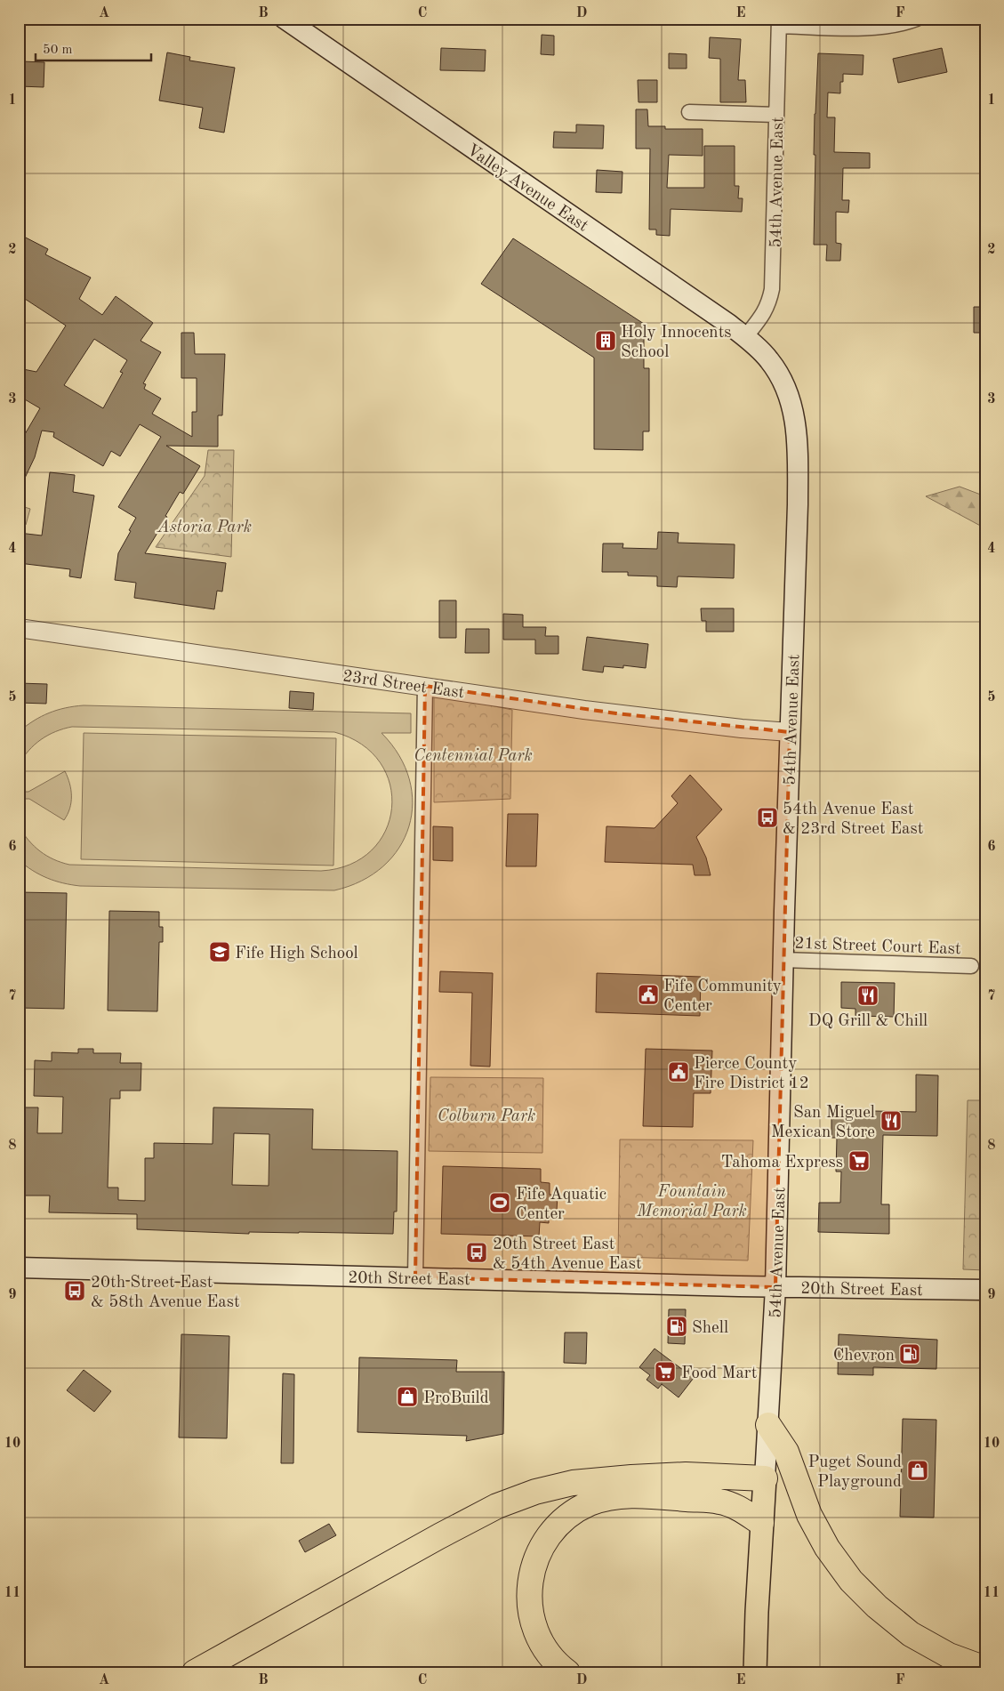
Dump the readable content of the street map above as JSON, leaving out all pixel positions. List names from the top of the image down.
{
  "streets": {
    "main road": ["54th Avenue East", "Valley Avenue East", "20th Street East"],
    "street": ["23rd Street East", "21st Street Court East"]
  },
  "crossings": [
    ["54th Avenue East", "Valley Avenue East"],
    ["54th Avenue East", "23rd Street East"],
    ["54th Avenue East", "21st Street Court East"],
    ["54th Avenue East", "20th Street East"]
  ],
  "parks": [
    "Astoria Park",
    "Centennial Park",
    "Colburn Park",
    "Fountain Memorial Park"
  ],
  "places": {
    "building": ["Holy Innocents School"],
    "bus stop": ["54th Avenue East & 23rd Street East", "20th Street East & 54th Avenue East", "20th Street East & 58th Avenue East"],
    "school or university": ["Fife High School"],
    "public building": ["Fife Community Center", "Pierce County Fire District 12"],
    "restaurant": ["DQ Grill & Chill", "San Miguel Mexican Store"],
    "supermarket": ["Tahoma Express", "Food Mart"],
    "sports": ["Fife Aquatic Center"],
    "fuel station": ["Shell", "Chevron"],
    "shop": ["ProBuild", "Puget Sound Playground"]
  },
  "scale_bar": "50 m",
  "grid": {
    "columns": [
      "A",
      "B",
      "C",
      "D",
      "E",
      "F"
    ],
    "rows": [
      "1",
      "2",
      "3",
      "4",
      "5",
      "6",
      "7",
      "8",
      "9",
      "10",
      "11"
    ]
  }
}
